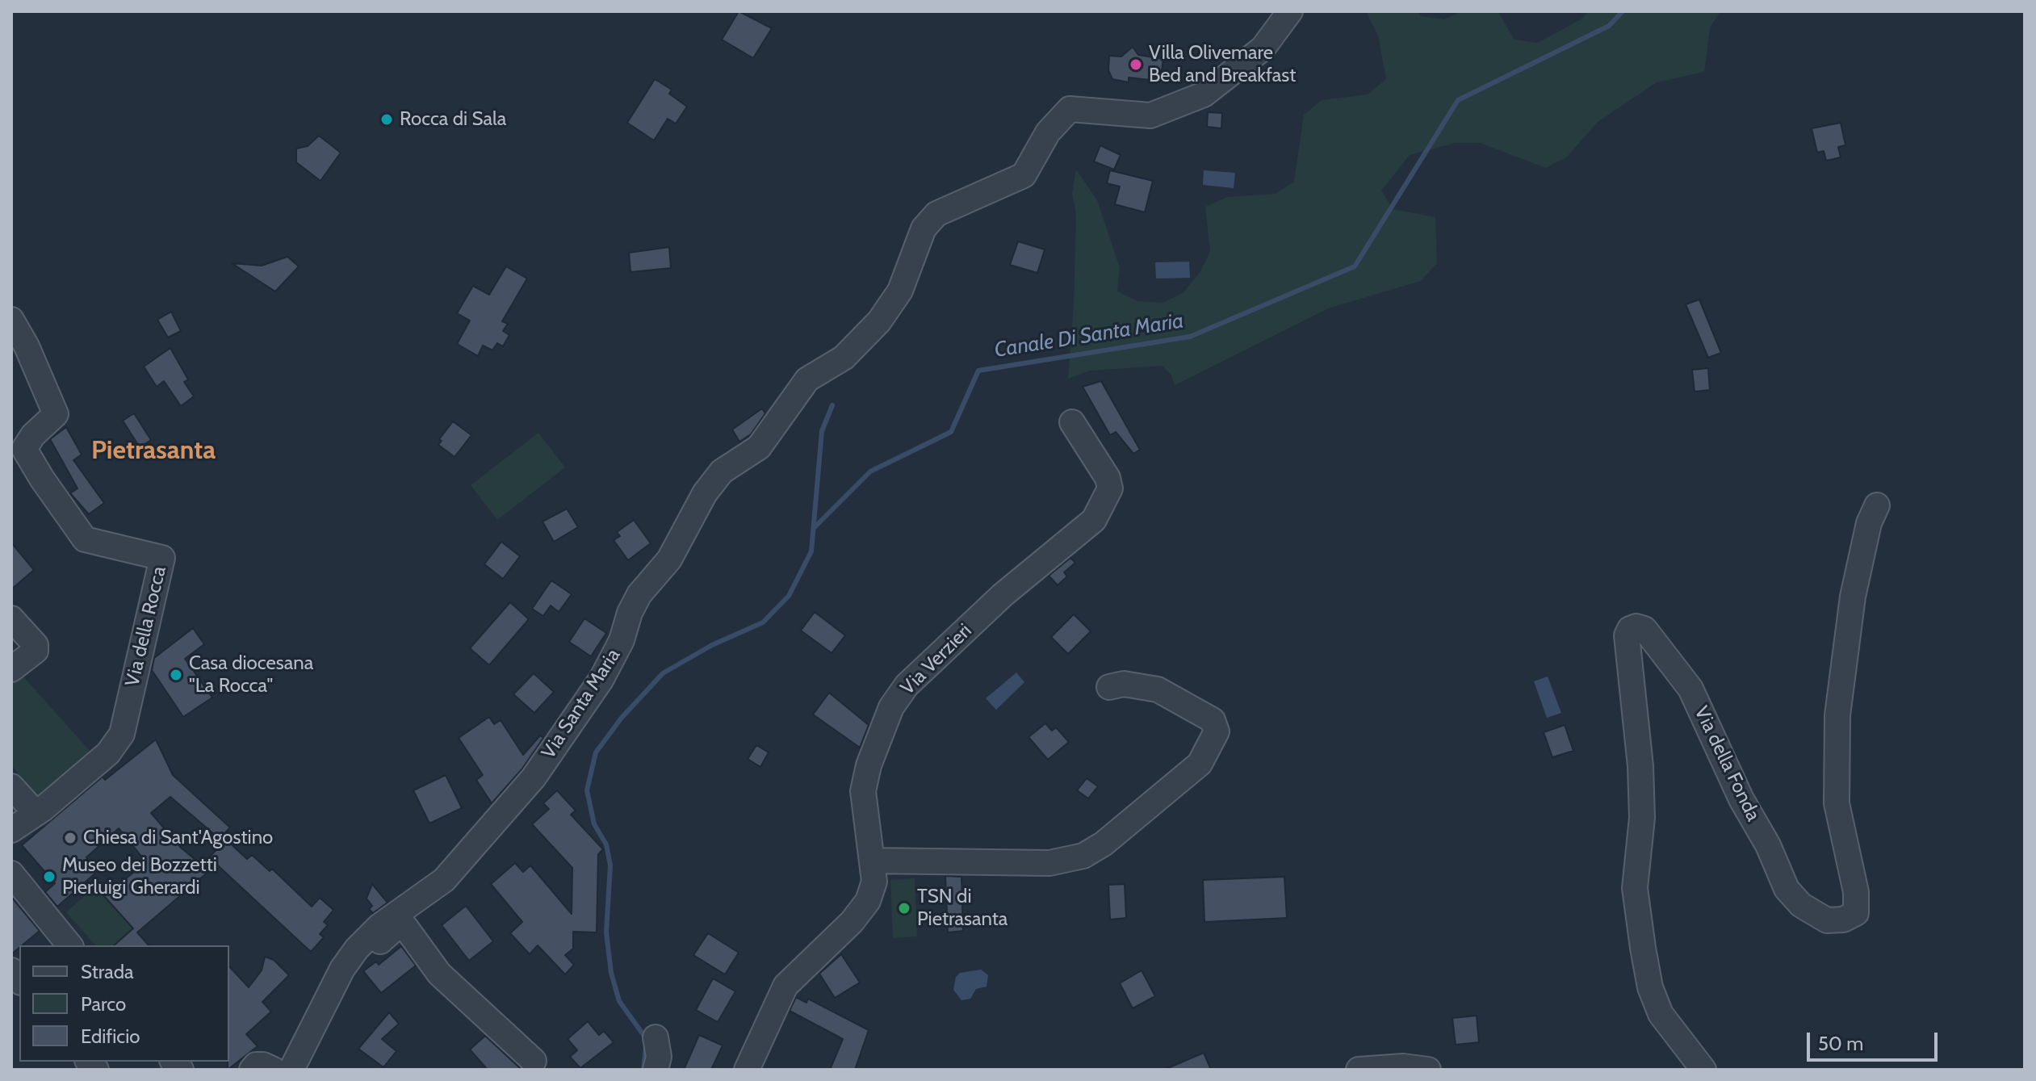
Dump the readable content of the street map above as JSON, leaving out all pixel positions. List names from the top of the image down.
{
  "streets": {
    "street": [
      "Via della Rocca",
      "Via Verzieri",
      "Via Santa Maria",
      "Via della Fonda"
    ]
  },
  "districts": ["Pietrasanta"],
  "water": ["Canale Di Santa Maria"],
  "places": [
    "Villa Olivemare Bed and Breakfast",
    "Rocca di Sala",
    "Casa diocesana \"La Rocca\"",
    "Chiesa di Sant'Agostino",
    "Museo dei Bozzetti Pierluigi Gherardi",
    "TSN di Pietrasanta"
  ],
  "legend": ["Strada", "Parco", "Edificio"],
  "scale_bar": "50 m"
}
